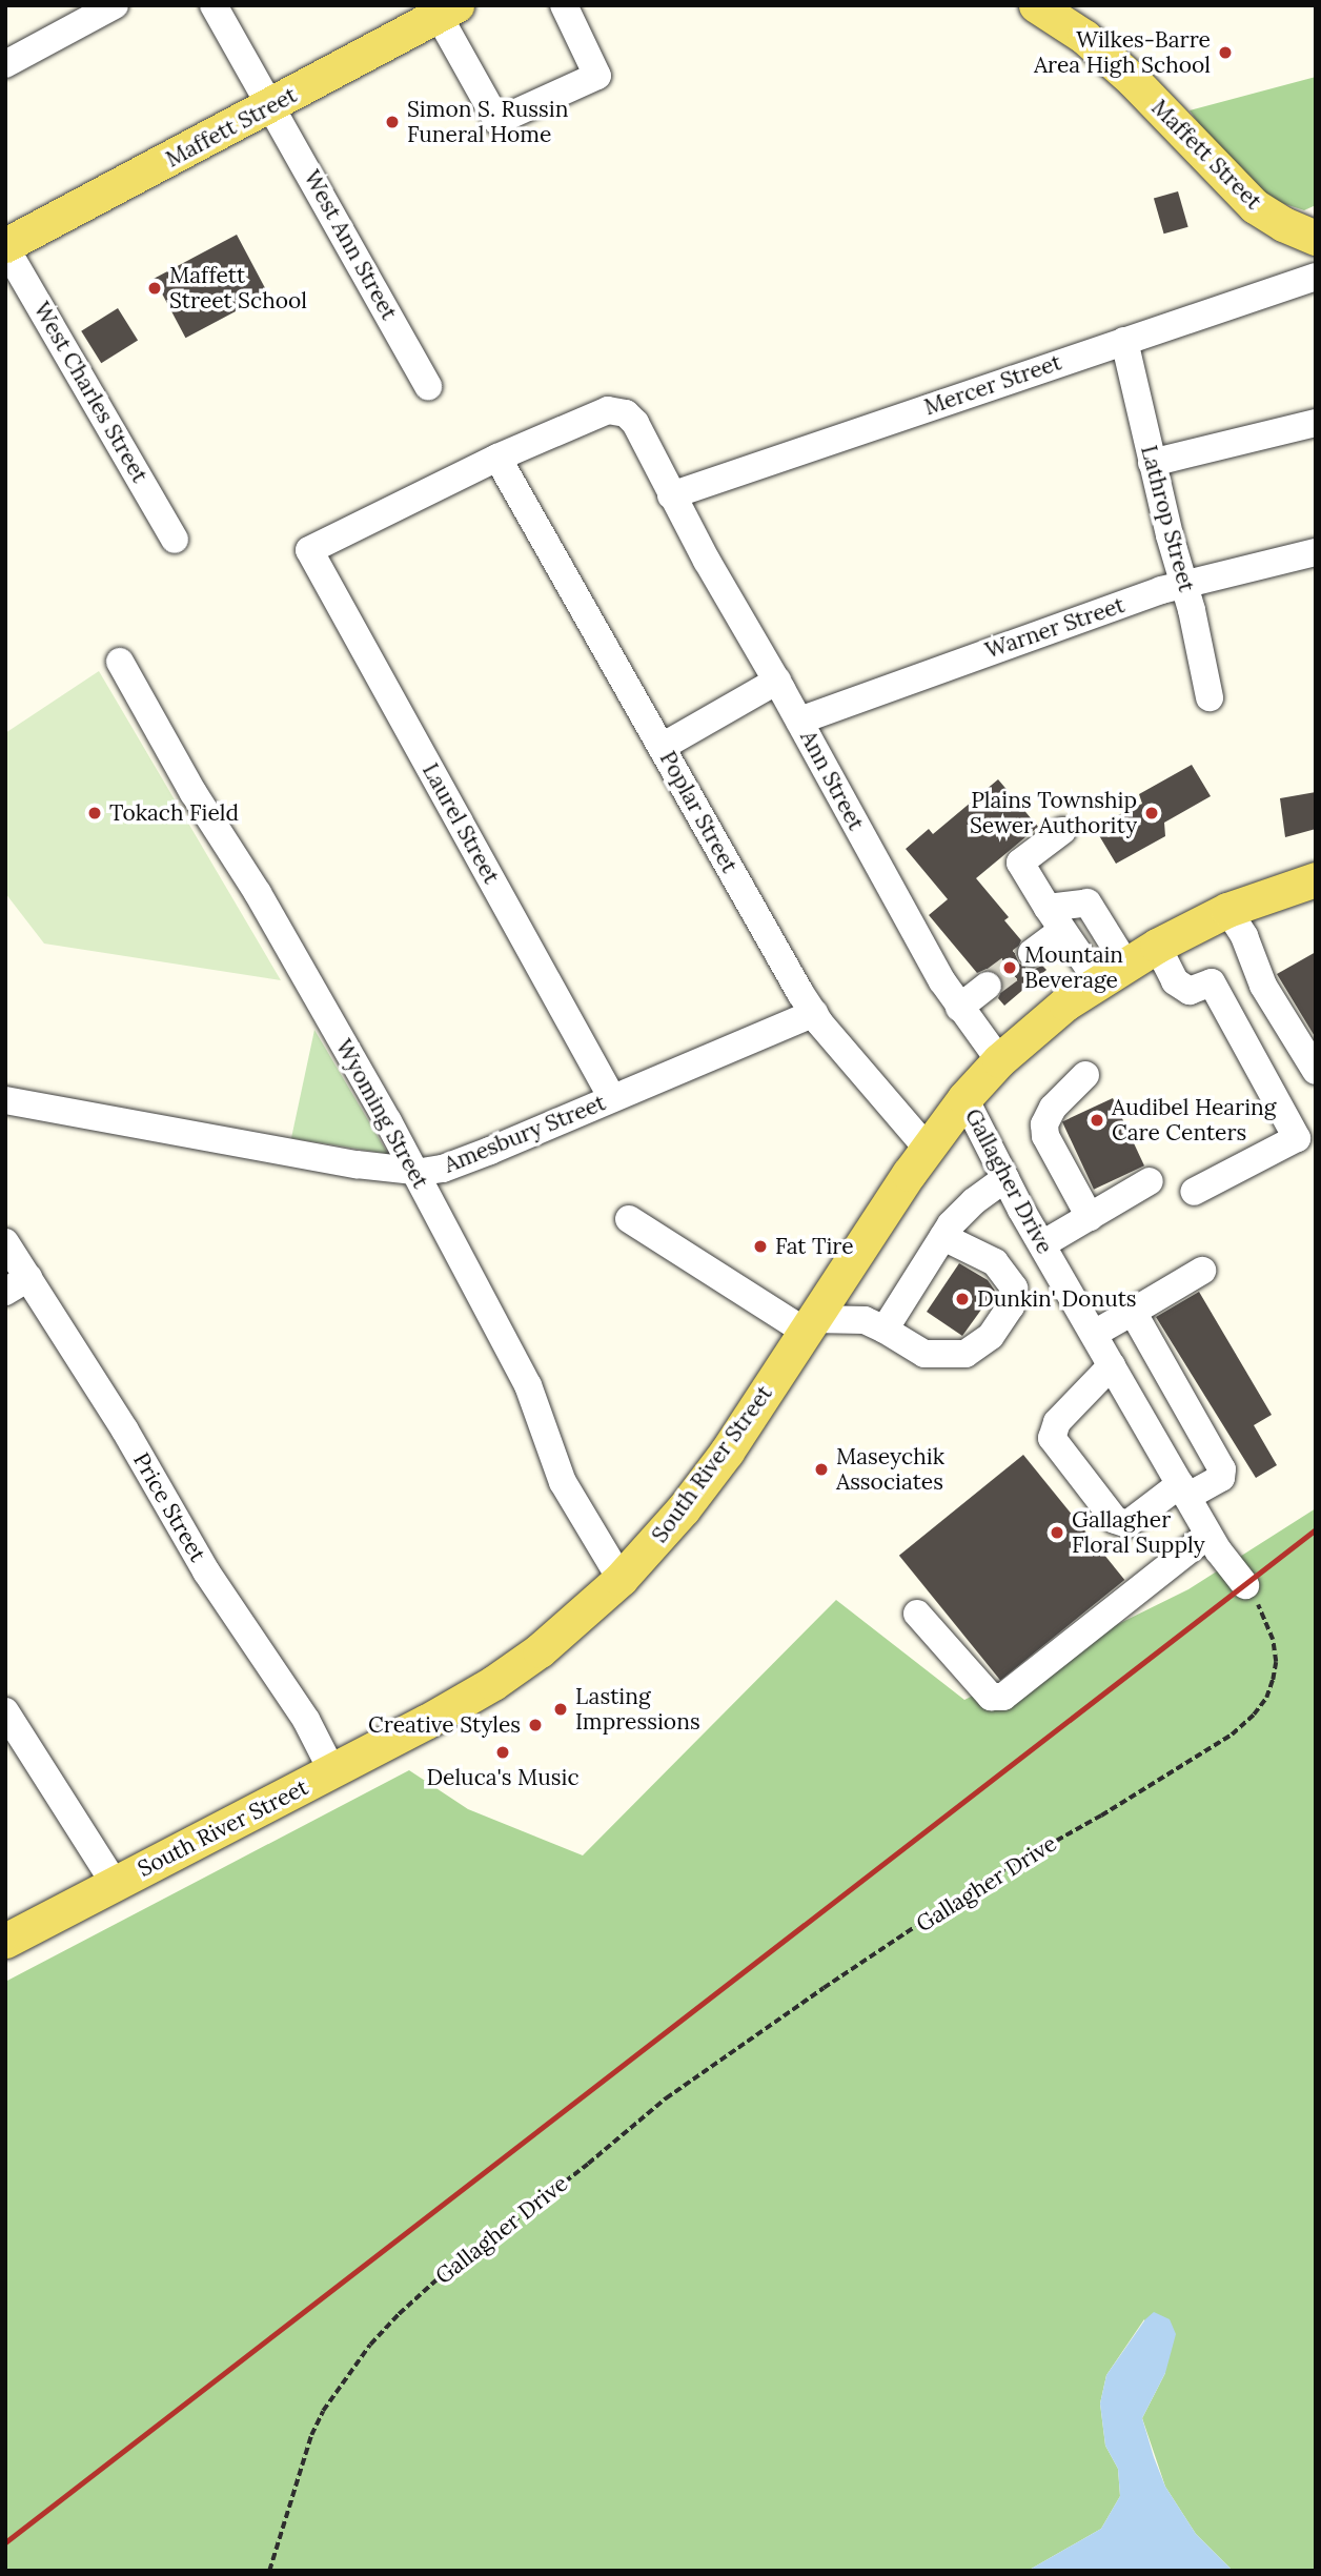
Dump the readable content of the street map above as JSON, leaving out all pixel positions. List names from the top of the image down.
{
  "streets": {
    "main road": ["Maffett Street", "South River Street"],
    "street": [
      "West Ann Street",
      "Mercer Street",
      "West Charles Street",
      "Lathrop Street",
      "Warner Street",
      "Ann Street",
      "Poplar Street",
      "Laurel Street",
      "Wyoming Street",
      "Amesbury Street",
      "Gallagher Drive",
      "Price Street"
    ]
  },
  "crossings": [
    ["Maffett Street", "West Ann Street"],
    ["Maffett Street", "West Charles Street"],
    ["Mercer Street", "Lathrop Street"],
    ["Mercer Street", "Ann Street"],
    ["Lathrop Street", "Warner Street"],
    ["Warner Street", "Ann Street"],
    ["Ann Street", "Poplar Street"],
    ["Ann Street", "Laurel Street"],
    ["Ann Street", "South River Street"],
    ["Poplar Street", "Laurel Street"],
    ["Poplar Street", "Amesbury Street"],
    ["Poplar Street", "South River Street"],
    ["Laurel Street", "Amesbury Street"],
    ["Wyoming Street", "Amesbury Street"],
    ["Wyoming Street", "South River Street"],
    ["Gallagher Drive", "South River Street"],
    ["South River Street", "Price Street"]
  ],
  "places": [
    "Wilkes-Barre Area High School",
    "Simon S. Russin Funeral Home",
    "Maffett Street School",
    "Tokach Field",
    "Plains Township Sewer Authority",
    "Mountain Beverage",
    "Audibel Hearing Care Centers",
    "Fat Tire",
    "Dunkin' Donuts",
    "Maseychik Associates",
    "Gallagher Floral Supply",
    "Lasting Impressions",
    "Creative Styles",
    "Deluca's Music"
  ]
}
